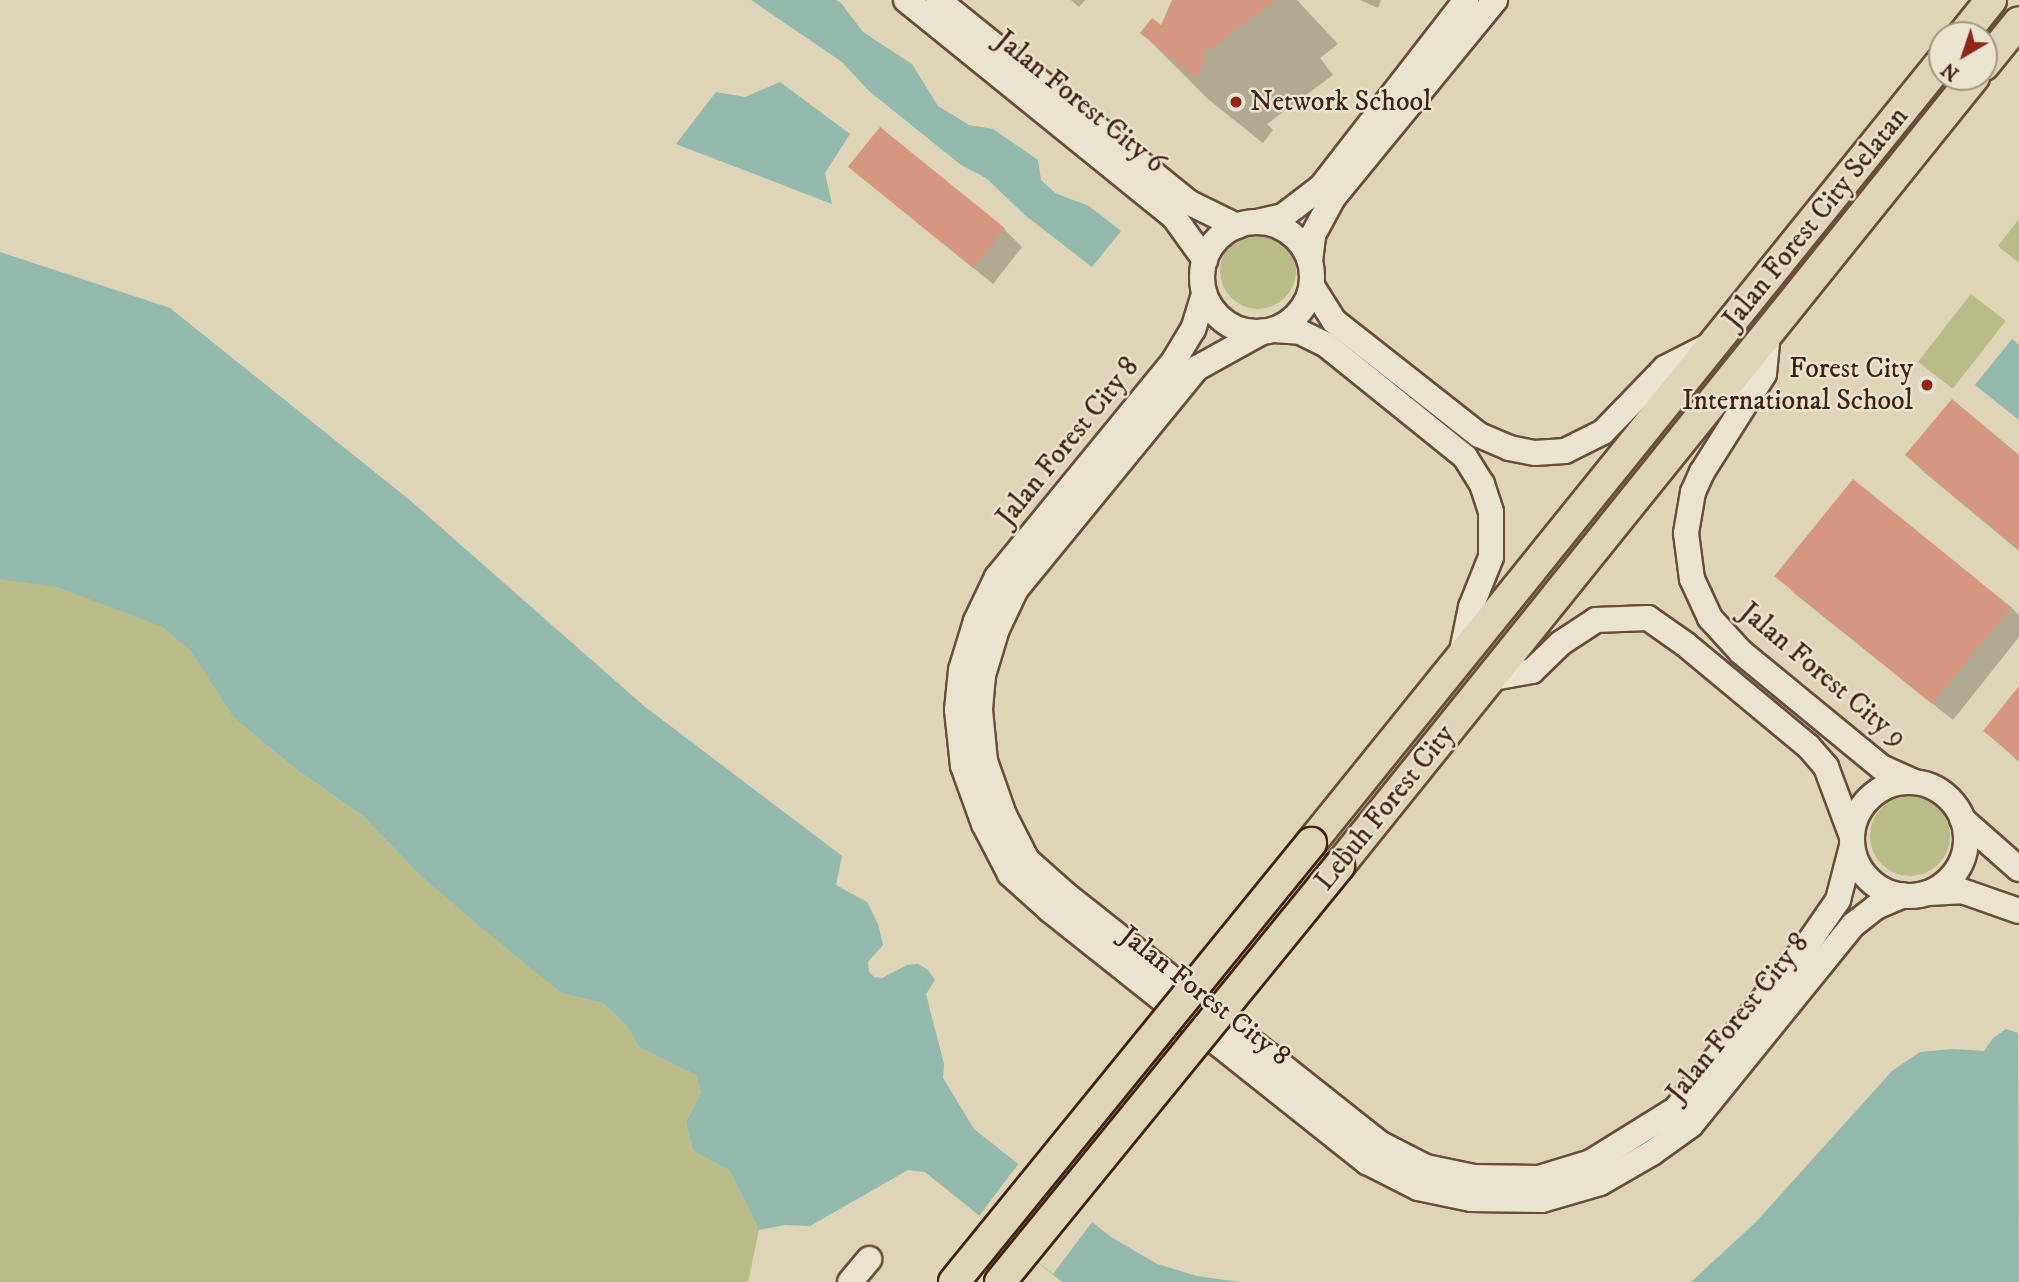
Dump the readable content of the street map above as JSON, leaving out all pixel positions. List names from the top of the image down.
{
  "streets": {
    "main road": ["Jalan Forest City Selatan", "Lebuh Forest City"],
    "street": ["Jalan Forest City 6", "Jalan Forest City 8", "Jalan Forest City 9"]
  },
  "crossings": [
    ["Jalan Forest City 6", "Jalan Forest City 8"],
    ["Jalan Forest City Selatan", "Jalan Forest City 9"],
    ["Jalan Forest City Selatan", "Lebuh Forest City"],
    ["Jalan Forest City 8", "Jalan Forest City 9"],
    ["Jalan Forest City 9", "Lebuh Forest City"]
  ],
  "places": ["Network School", "Forest City International School"],
  "north": "bottom left"
}
